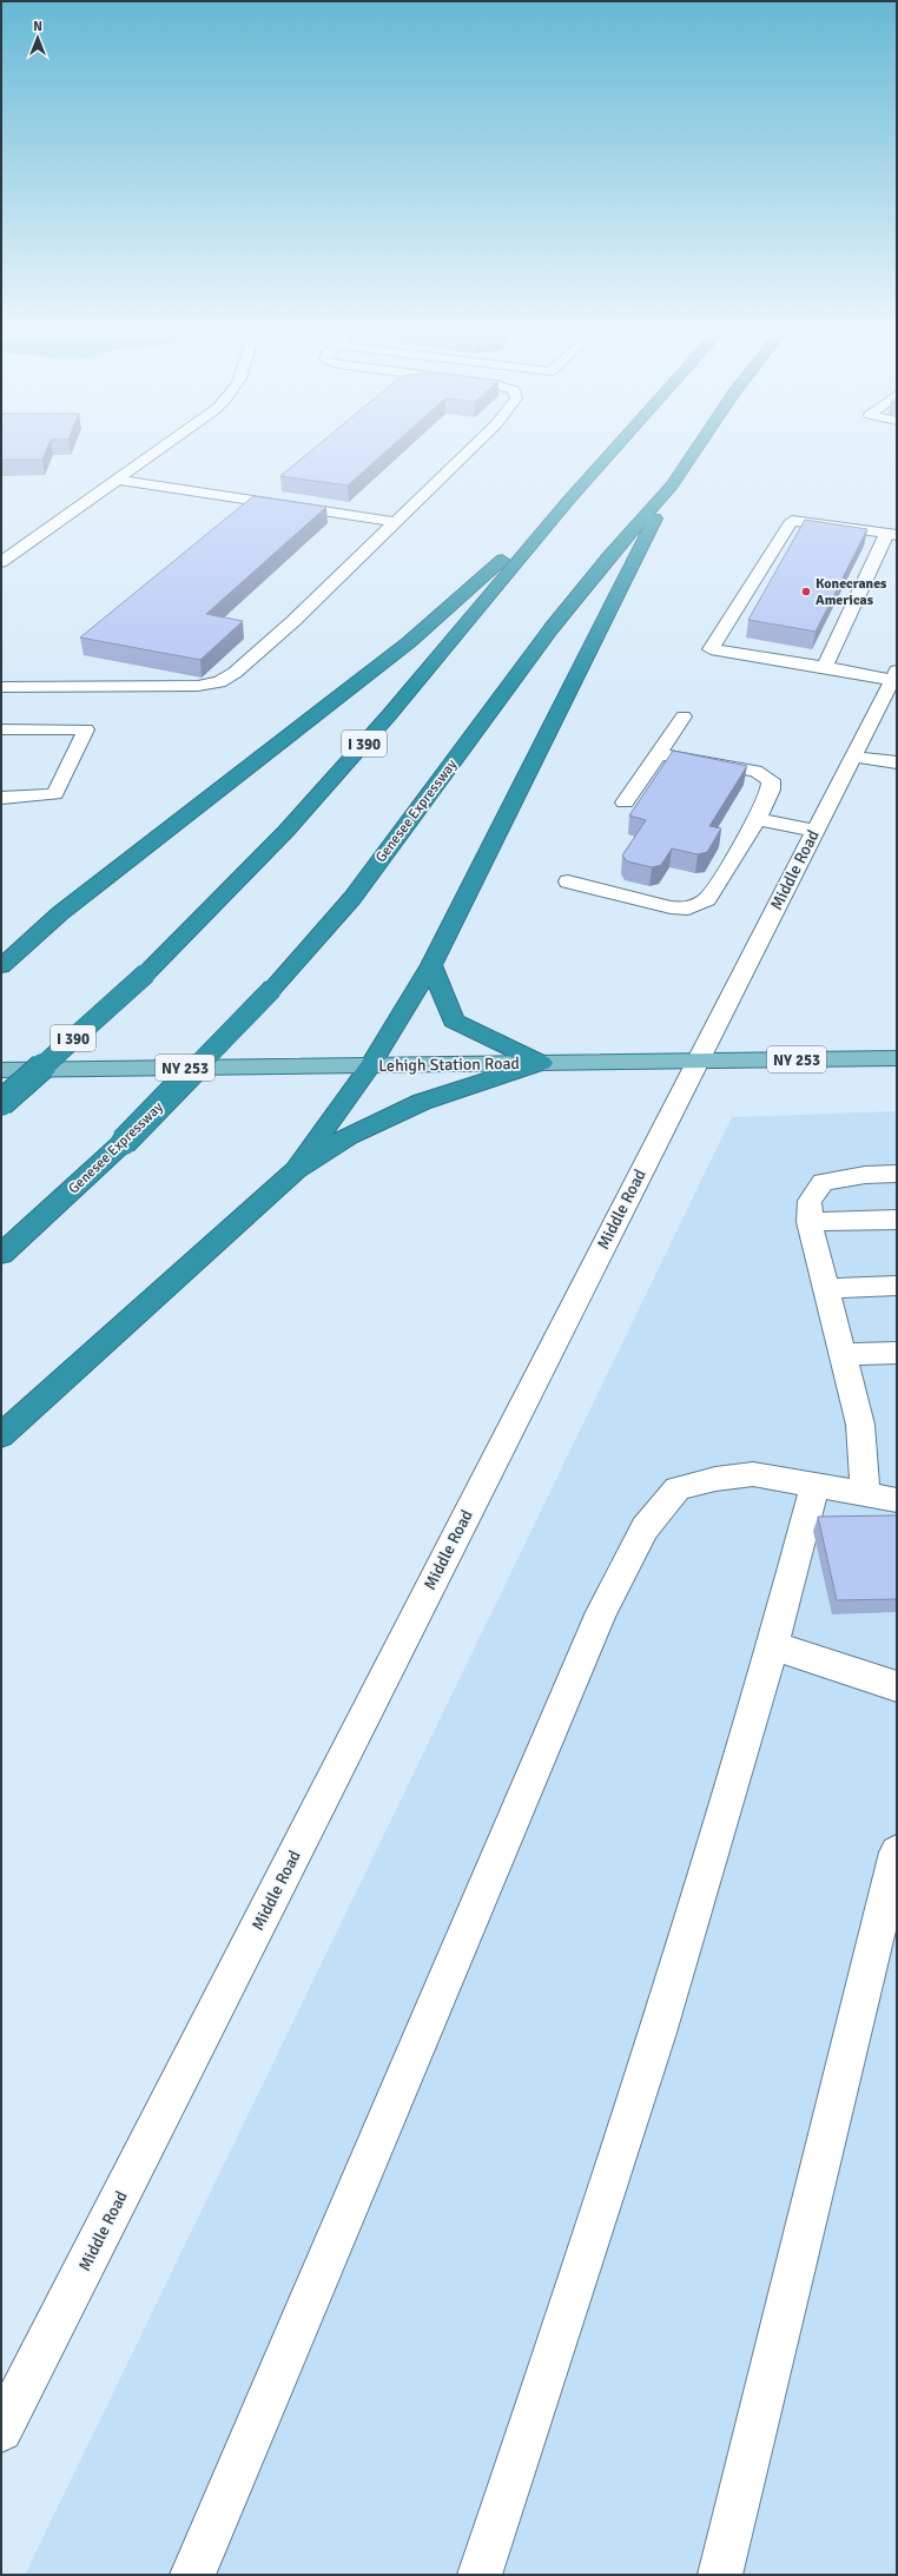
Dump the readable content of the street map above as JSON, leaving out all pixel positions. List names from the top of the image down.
{
  "streets": {
    "highway": ["I 390", "Genesee Expressway"],
    "main road": ["NY 253", "Lehigh Station Road"],
    "street": ["Middle Road"]
  },
  "crossings": [
    ["Middle Road", "Lehigh Station Road"]
  ],
  "places": ["Konecranes Americas"],
  "north": "top"
}
